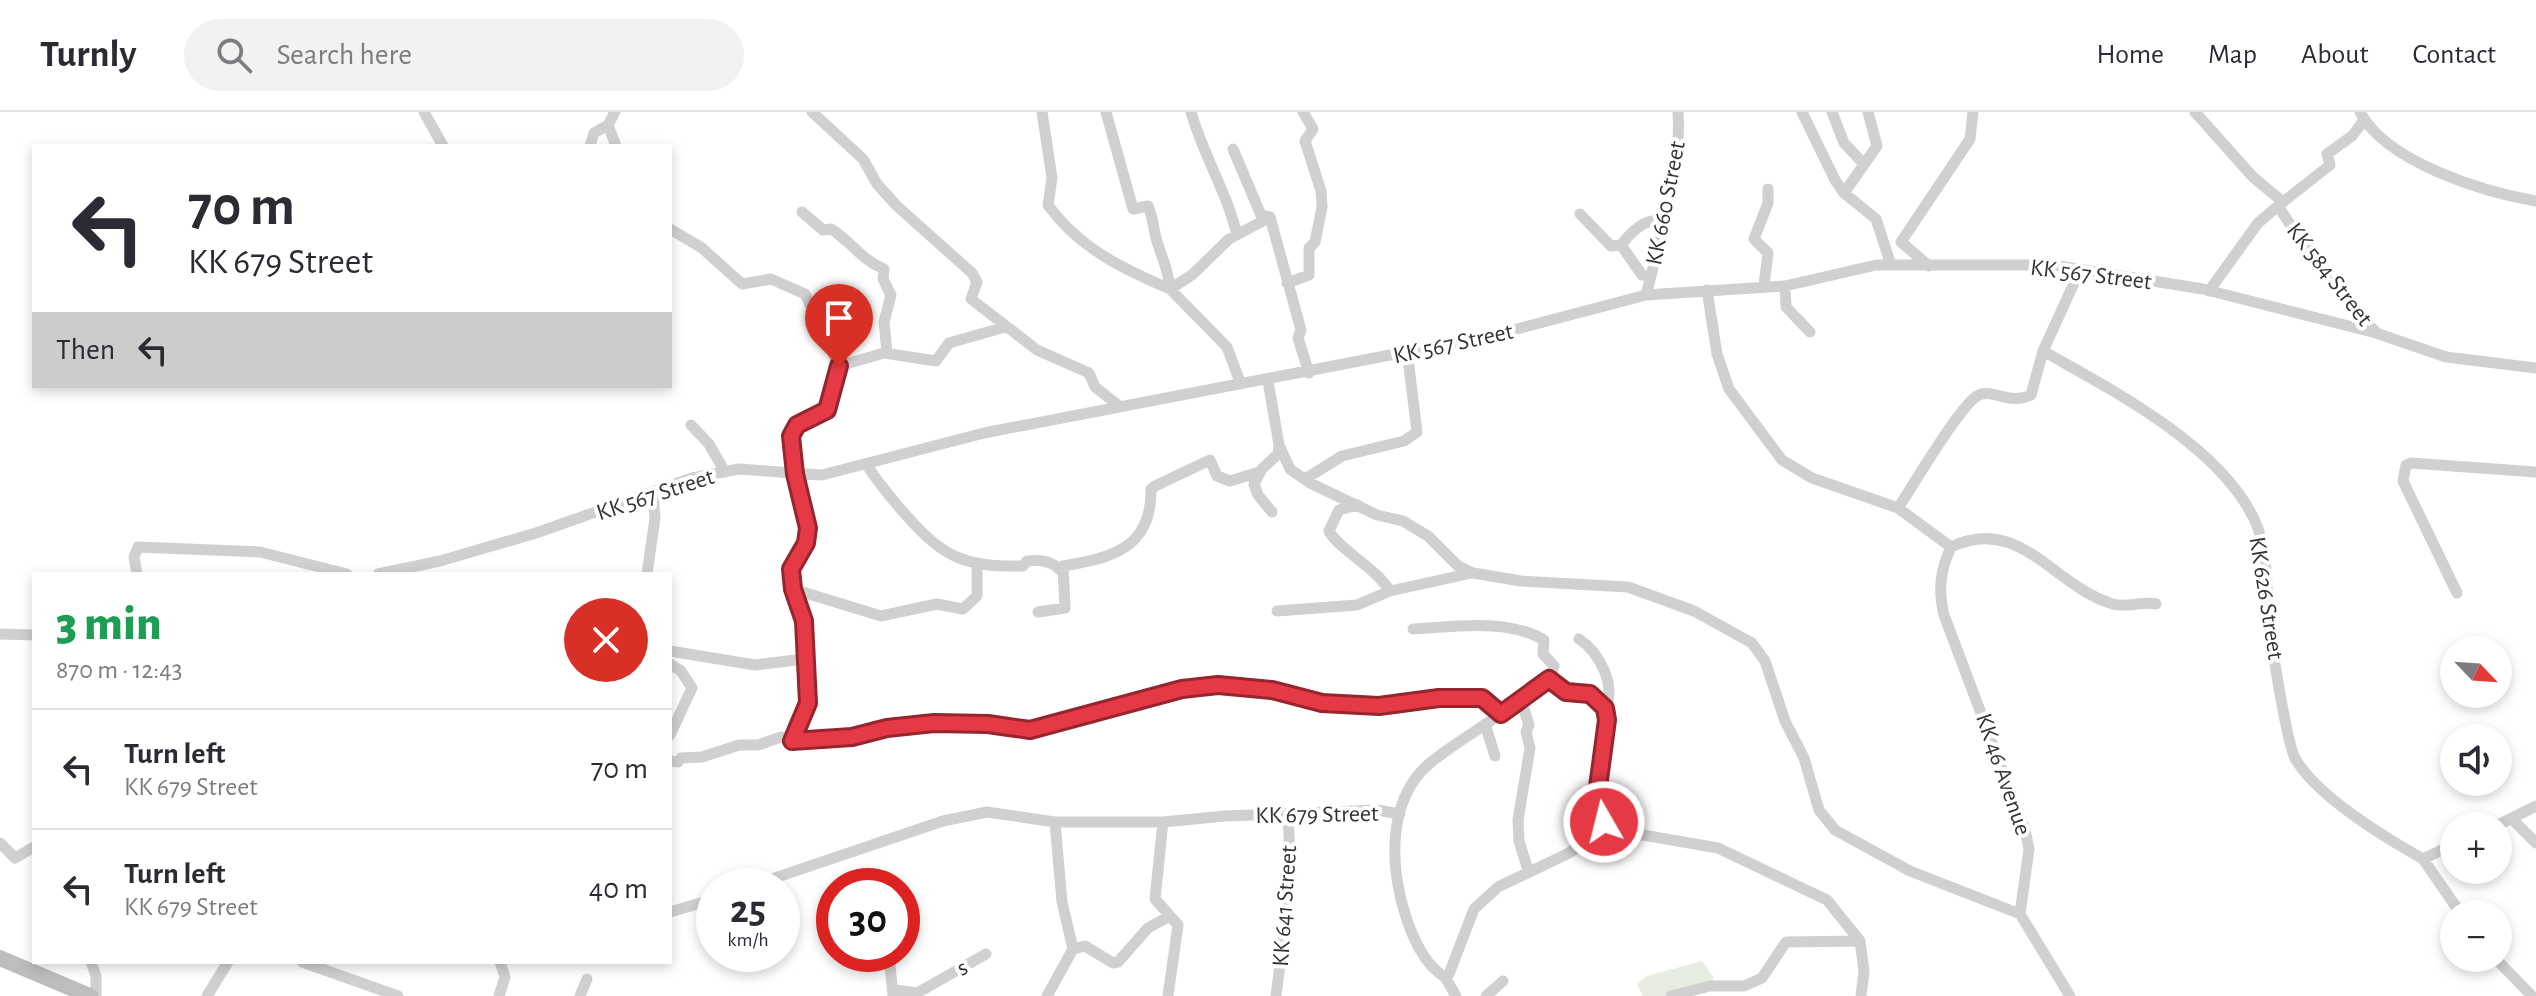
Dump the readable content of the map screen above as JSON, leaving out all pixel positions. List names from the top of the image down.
{
  "streets": {
    "street": [
      "KK 660 Street",
      "KK 567 Street",
      "KK 584 Street",
      "KK 626 Street",
      "KK 46 Avenue",
      "KK 679 Street",
      "KK 641 Street",
      "s"
    ]
  },
  "crossings": [
    ["KK 660 Street", "KK 567 Street"],
    ["KK 567 Street", "KK 584 Street"],
    ["KK 679 Street", "KK 641 Street"]
  ],
  "north": "bottom right",
  "page": {
    "header": "Turnly",
    "search": "Search here",
    "nav": [
      "Home",
      "Map",
      "About",
      "Contact"
    ],
    "turn": ["70 m", "KK 679 Street"],
    "then": "Then",
    "heading": ["3 min", "870 m · 12:43"],
    "map_buttons": ["+", "−"],
    "list": [
      {
        "name": "Turn left",
        "note": "KK 679 Street",
        "value": "70 m"
      },
      {
        "name": "Turn left",
        "note": "KK 679 Street",
        "value": "40 m"
      }
    ],
    "speed": "25 km/h",
    "limit": "30"
  }
}
